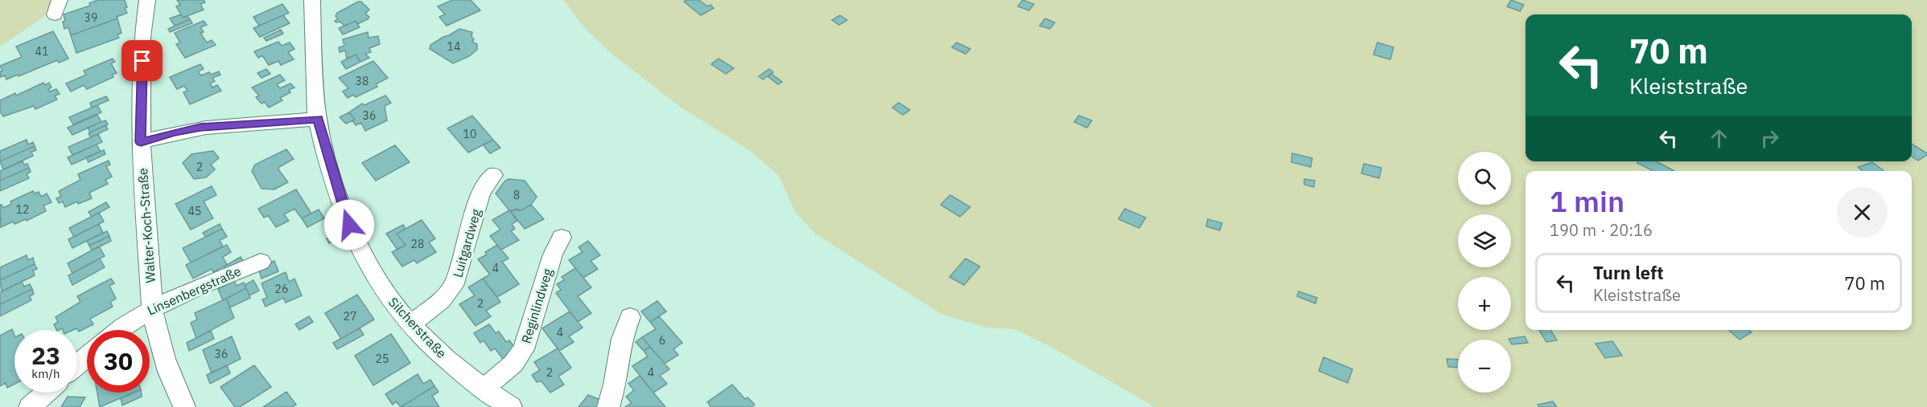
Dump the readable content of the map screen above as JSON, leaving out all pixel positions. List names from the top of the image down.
{
  "streets": {
    "street": [
      "Walter-Koch-Straße",
      "Luitgardweg",
      "Linsenbergstraße",
      "Reginlindweg",
      "Silcherstraße"
    ]
  },
  "crossings": [
    ["Walter-Koch-Straße", "Linsenbergstraße"],
    ["Luitgardweg", "Silcherstraße"],
    ["Reginlindweg", "Silcherstraße"]
  ],
  "house_numbers": [
    "39",
    "14",
    "41",
    "38",
    "36",
    "10",
    "2",
    "8",
    "12",
    "45",
    "28",
    "4",
    "26",
    "2",
    "27",
    "4",
    "6",
    "36",
    "25",
    "2",
    "4"
  ],
  "page": {
    "turn": ["70 m", "Kleiststraße"],
    "map_buttons": ["+", "−"],
    "heading": ["1 min", "190 m · 20:16"],
    "list": [
      {
        "name": "Turn left",
        "note": "Kleiststraße",
        "value": "70 m"
      }
    ],
    "speed": "23 km/h",
    "limit": "30"
  }
}
